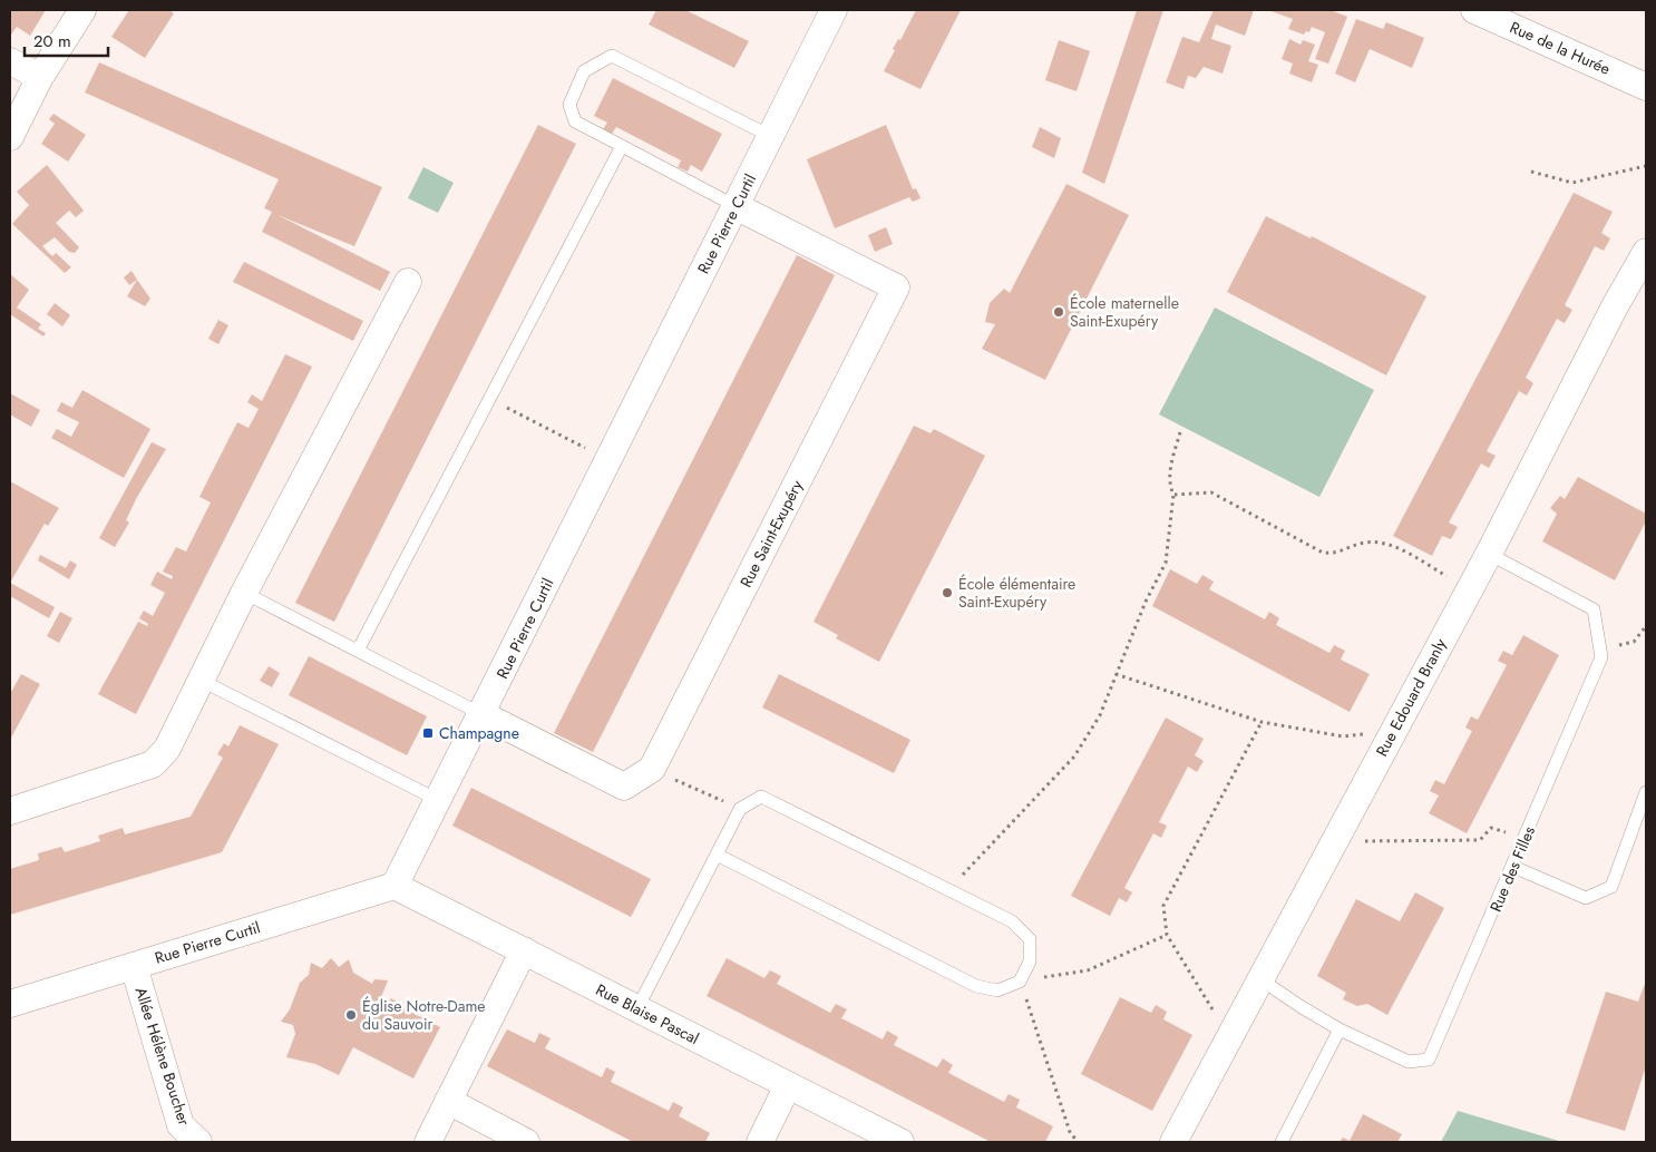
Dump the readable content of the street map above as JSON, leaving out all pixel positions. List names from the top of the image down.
{
  "streets": {
    "street": [
      "Rue de la Hurée",
      "Rue Pierre Curtil",
      "Rue Saint-Exupéry",
      "Rue Edouard Branly",
      "Rue Blaise Pascal",
      "Allée Hélène Boucher"
    ],
    "lane": ["Rue des Filles"]
  },
  "crossings": [
    ["Rue Pierre Curtil", "Rue Saint-Exupéry"],
    ["Rue Pierre Curtil", "Rue Blaise Pascal"],
    ["Rue Pierre Curtil", "Allée Hélène Boucher"],
    ["Rue Edouard Branly", "Rue des Filles"]
  ],
  "places": {
    "other": ["École maternelle Saint-Exupéry", "École élémentaire Saint-Exupéry", "Église Notre-Dame du Sauvoir"],
    "transit": ["Champagne"]
  },
  "scale_bar": "20 m"
}
